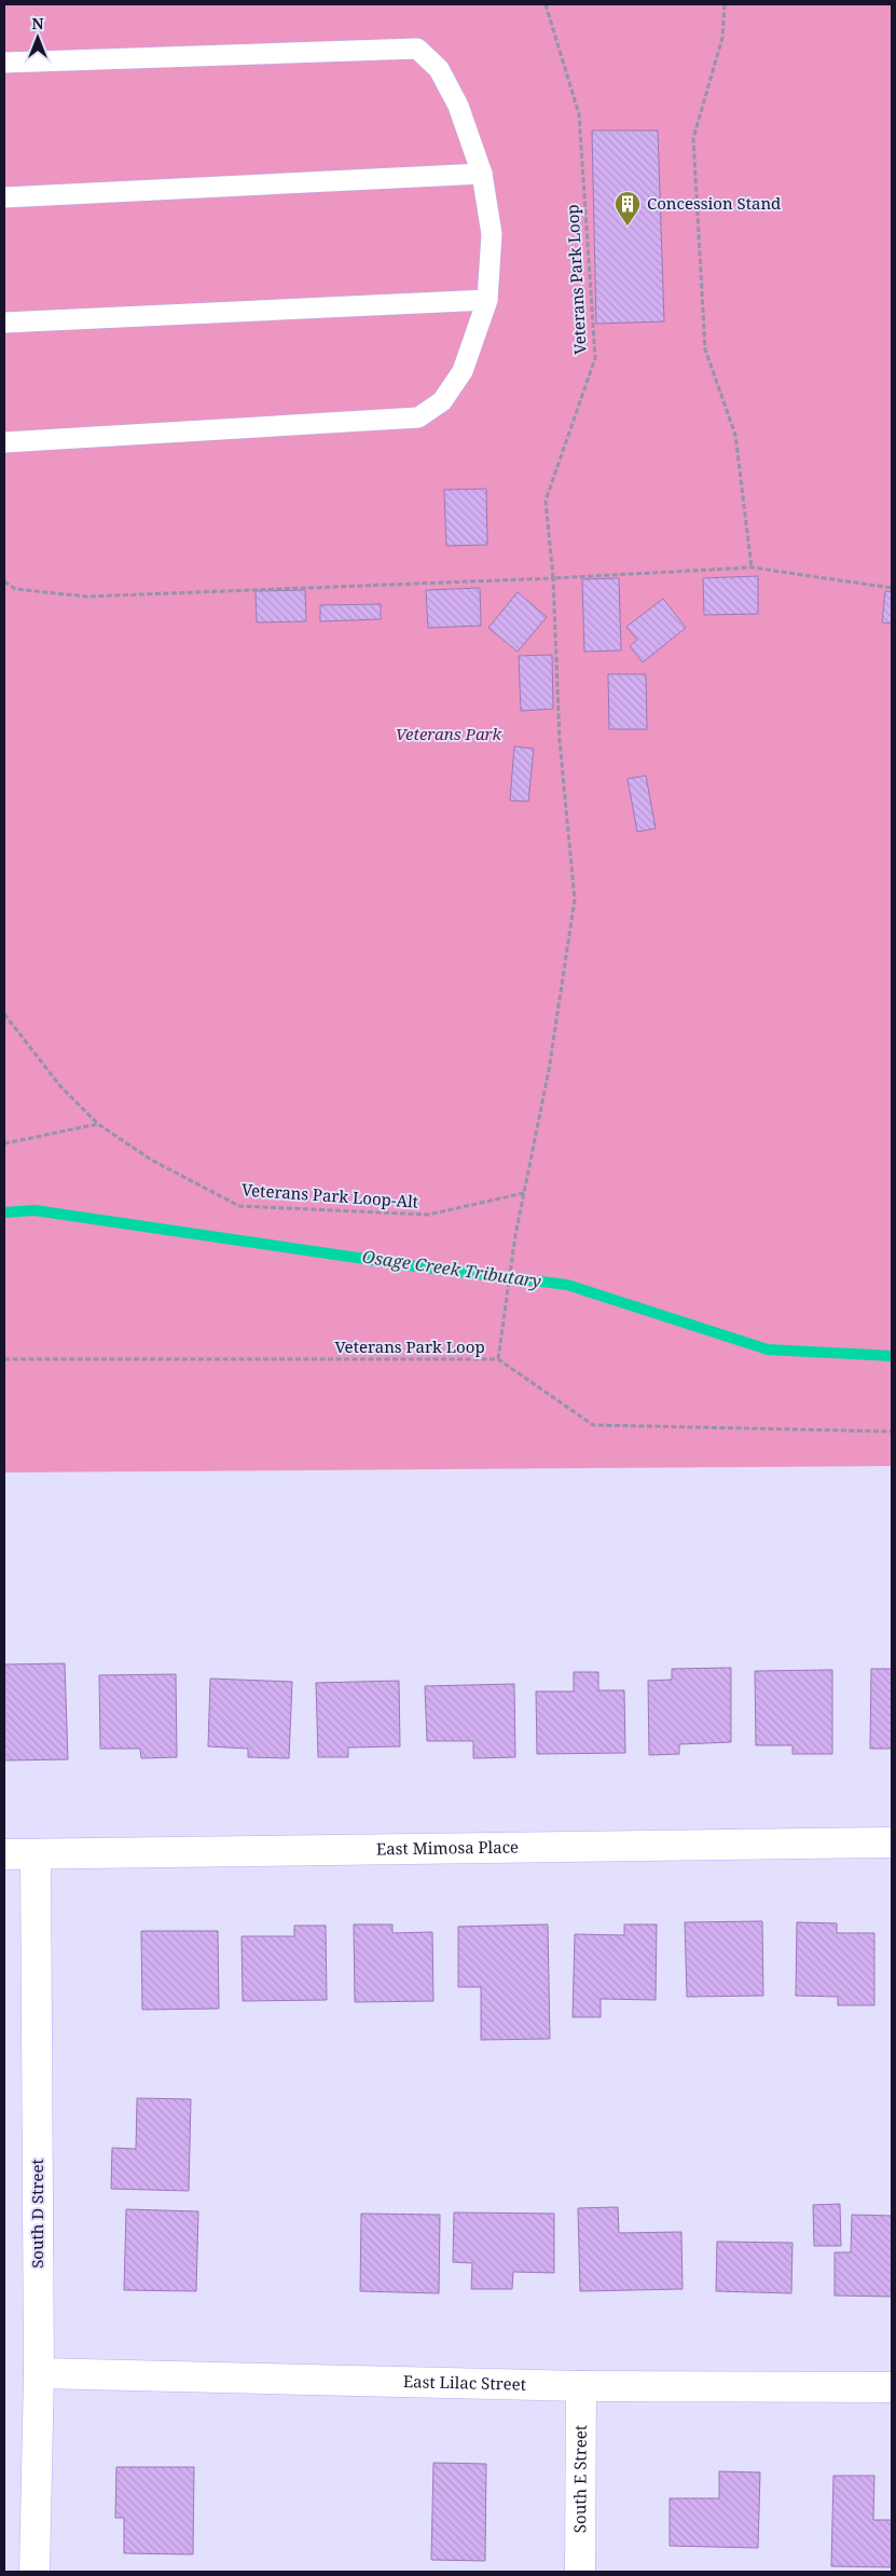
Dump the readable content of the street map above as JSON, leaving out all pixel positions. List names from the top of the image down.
{
  "streets": {
    "street": [
      "East Mimosa Place",
      "South D Street",
      "East Lilac Street",
      "South E Street"
    ],
    "path": ["Veterans Park Loop", "Veterans Park Loop-Alt"]
  },
  "crossings": [
    ["Veterans Park Loop", "Veterans Park Loop-Alt"],
    ["East Mimosa Place", "South D Street"],
    ["South D Street", "East Lilac Street"],
    ["East Lilac Street", "South E Street"]
  ],
  "water": ["Osage Creek Tributary"],
  "parks": ["Veterans Park"],
  "places": {
    "building": ["Concession Stand"]
  },
  "north": "top"
}
